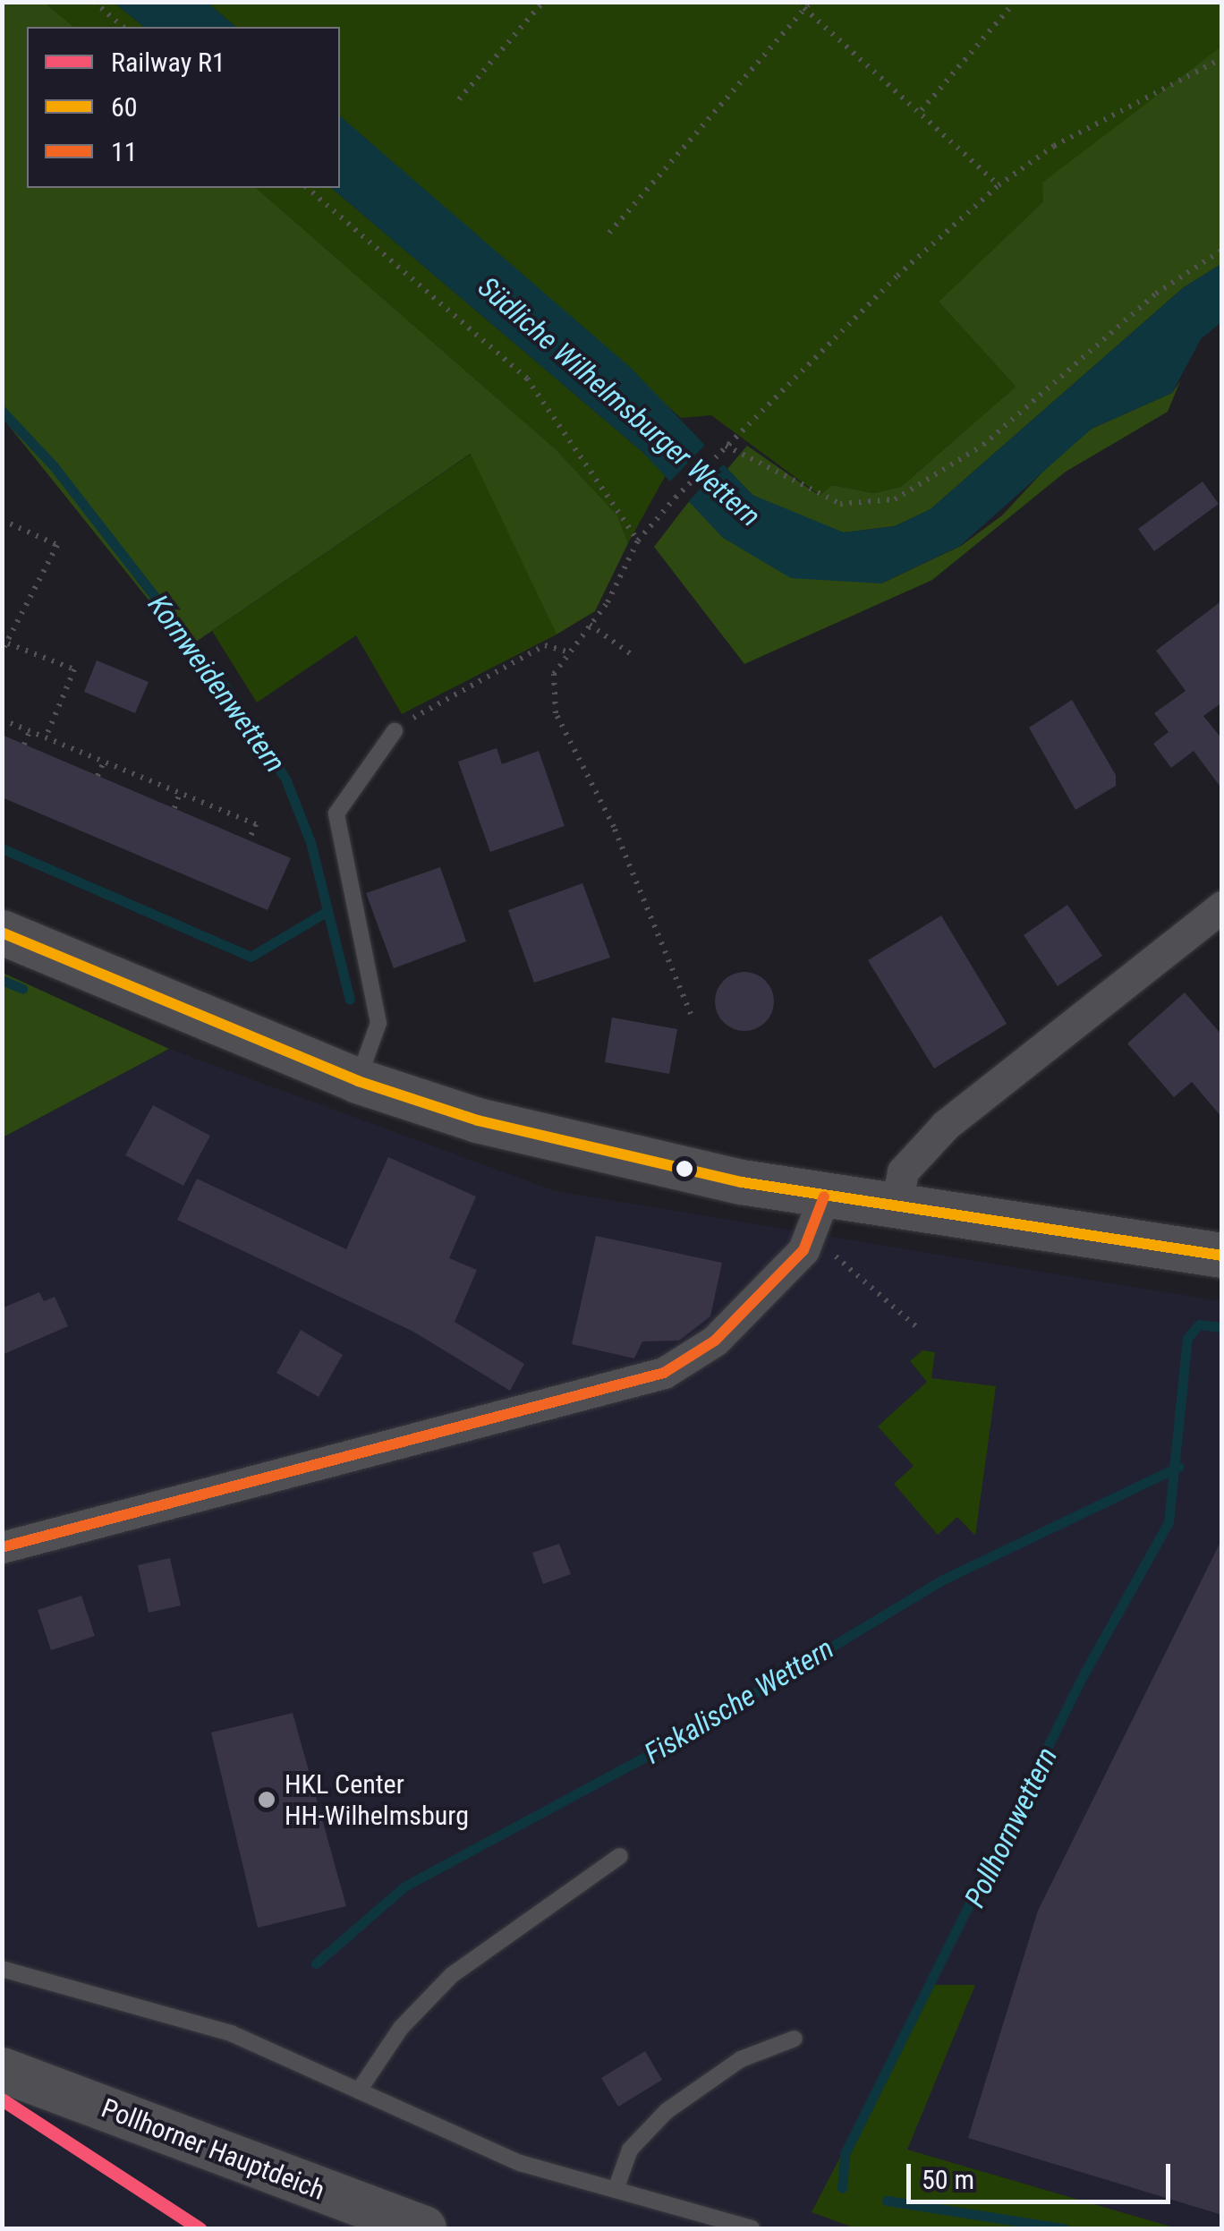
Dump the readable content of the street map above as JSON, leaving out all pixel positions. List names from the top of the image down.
{
  "streets": {
    "main road": ["Pollhorner Hauptdeich"]
  },
  "water": [
    "Südliche Wilhelmsburger Wettern",
    "Kornweidenwettern",
    "Fiskalische Wettern",
    "Pollhornwettern"
  ],
  "places": ["HKL Center HH-Wilhelmsburg"],
  "lines": ["transit line 60", "transit line 11", "rail line R1"],
  "legend": ["Railway R1", "60", "11"],
  "scale_bar": "50 m"
}
